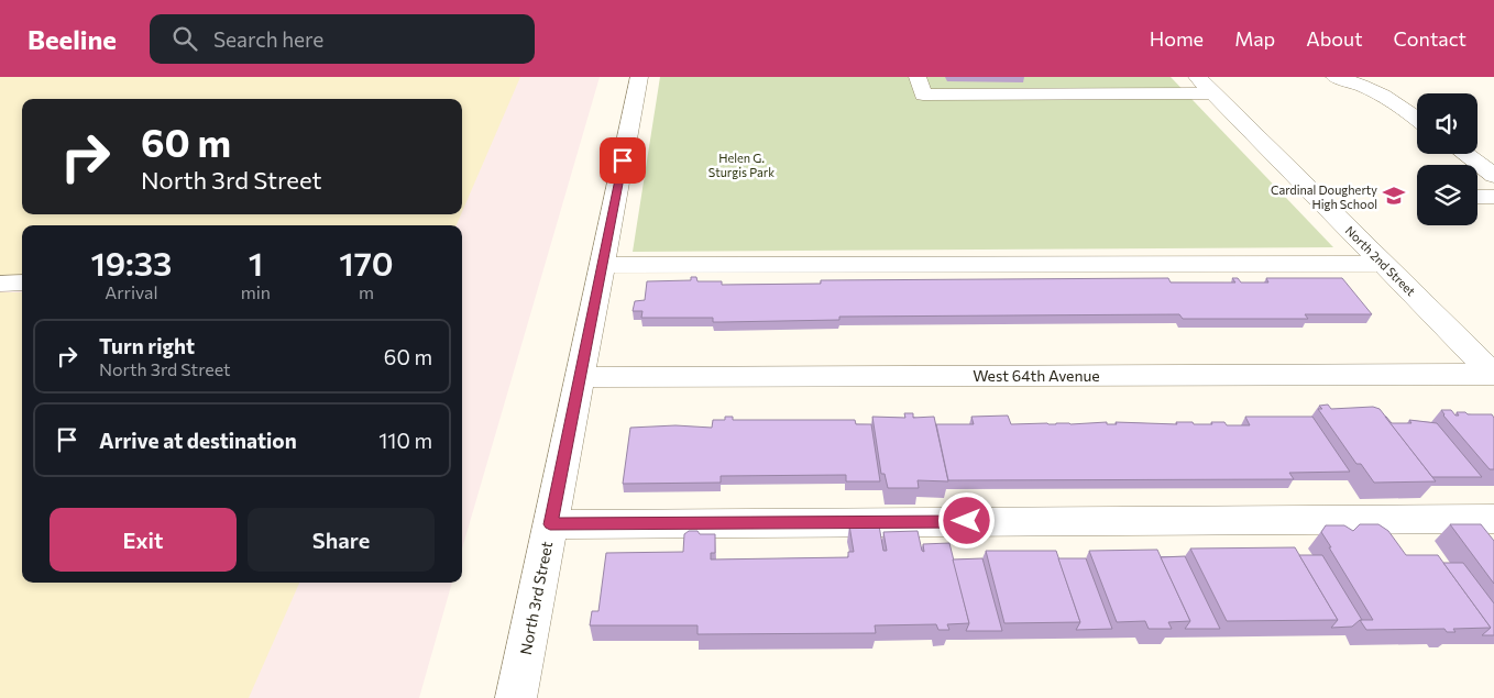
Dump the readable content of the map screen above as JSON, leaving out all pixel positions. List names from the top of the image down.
{
  "streets": {
    "street": ["North 2nd Street", "West 64th Avenue", "North 3rd Street"]
  },
  "crossings": [
    ["North 2nd Street", "West 64th Avenue"],
    ["West 64th Avenue", "North 3rd Street"]
  ],
  "parks": ["Helen G. Sturgis Park"],
  "places": {
    "school or university": ["Cardinal Dougherty High School"]
  },
  "page": {
    "header": "Beeline",
    "search": "Search here",
    "nav": [
      "Home",
      "Map",
      "About",
      "Contact"
    ],
    "turn": ["60 m", "North 3rd Street"],
    "eta": [
      "19:33",
      "Arrival",
      "1",
      "min",
      "170",
      "m"
    ],
    "list": [
      {
        "name": "Turn right",
        "note": "North 3rd Street",
        "value": "60 m"
      },
      {
        "name": "Arrive at destination",
        "value": "110 m"
      }
    ],
    "buttons": ["Exit", "Share"]
  }
}
